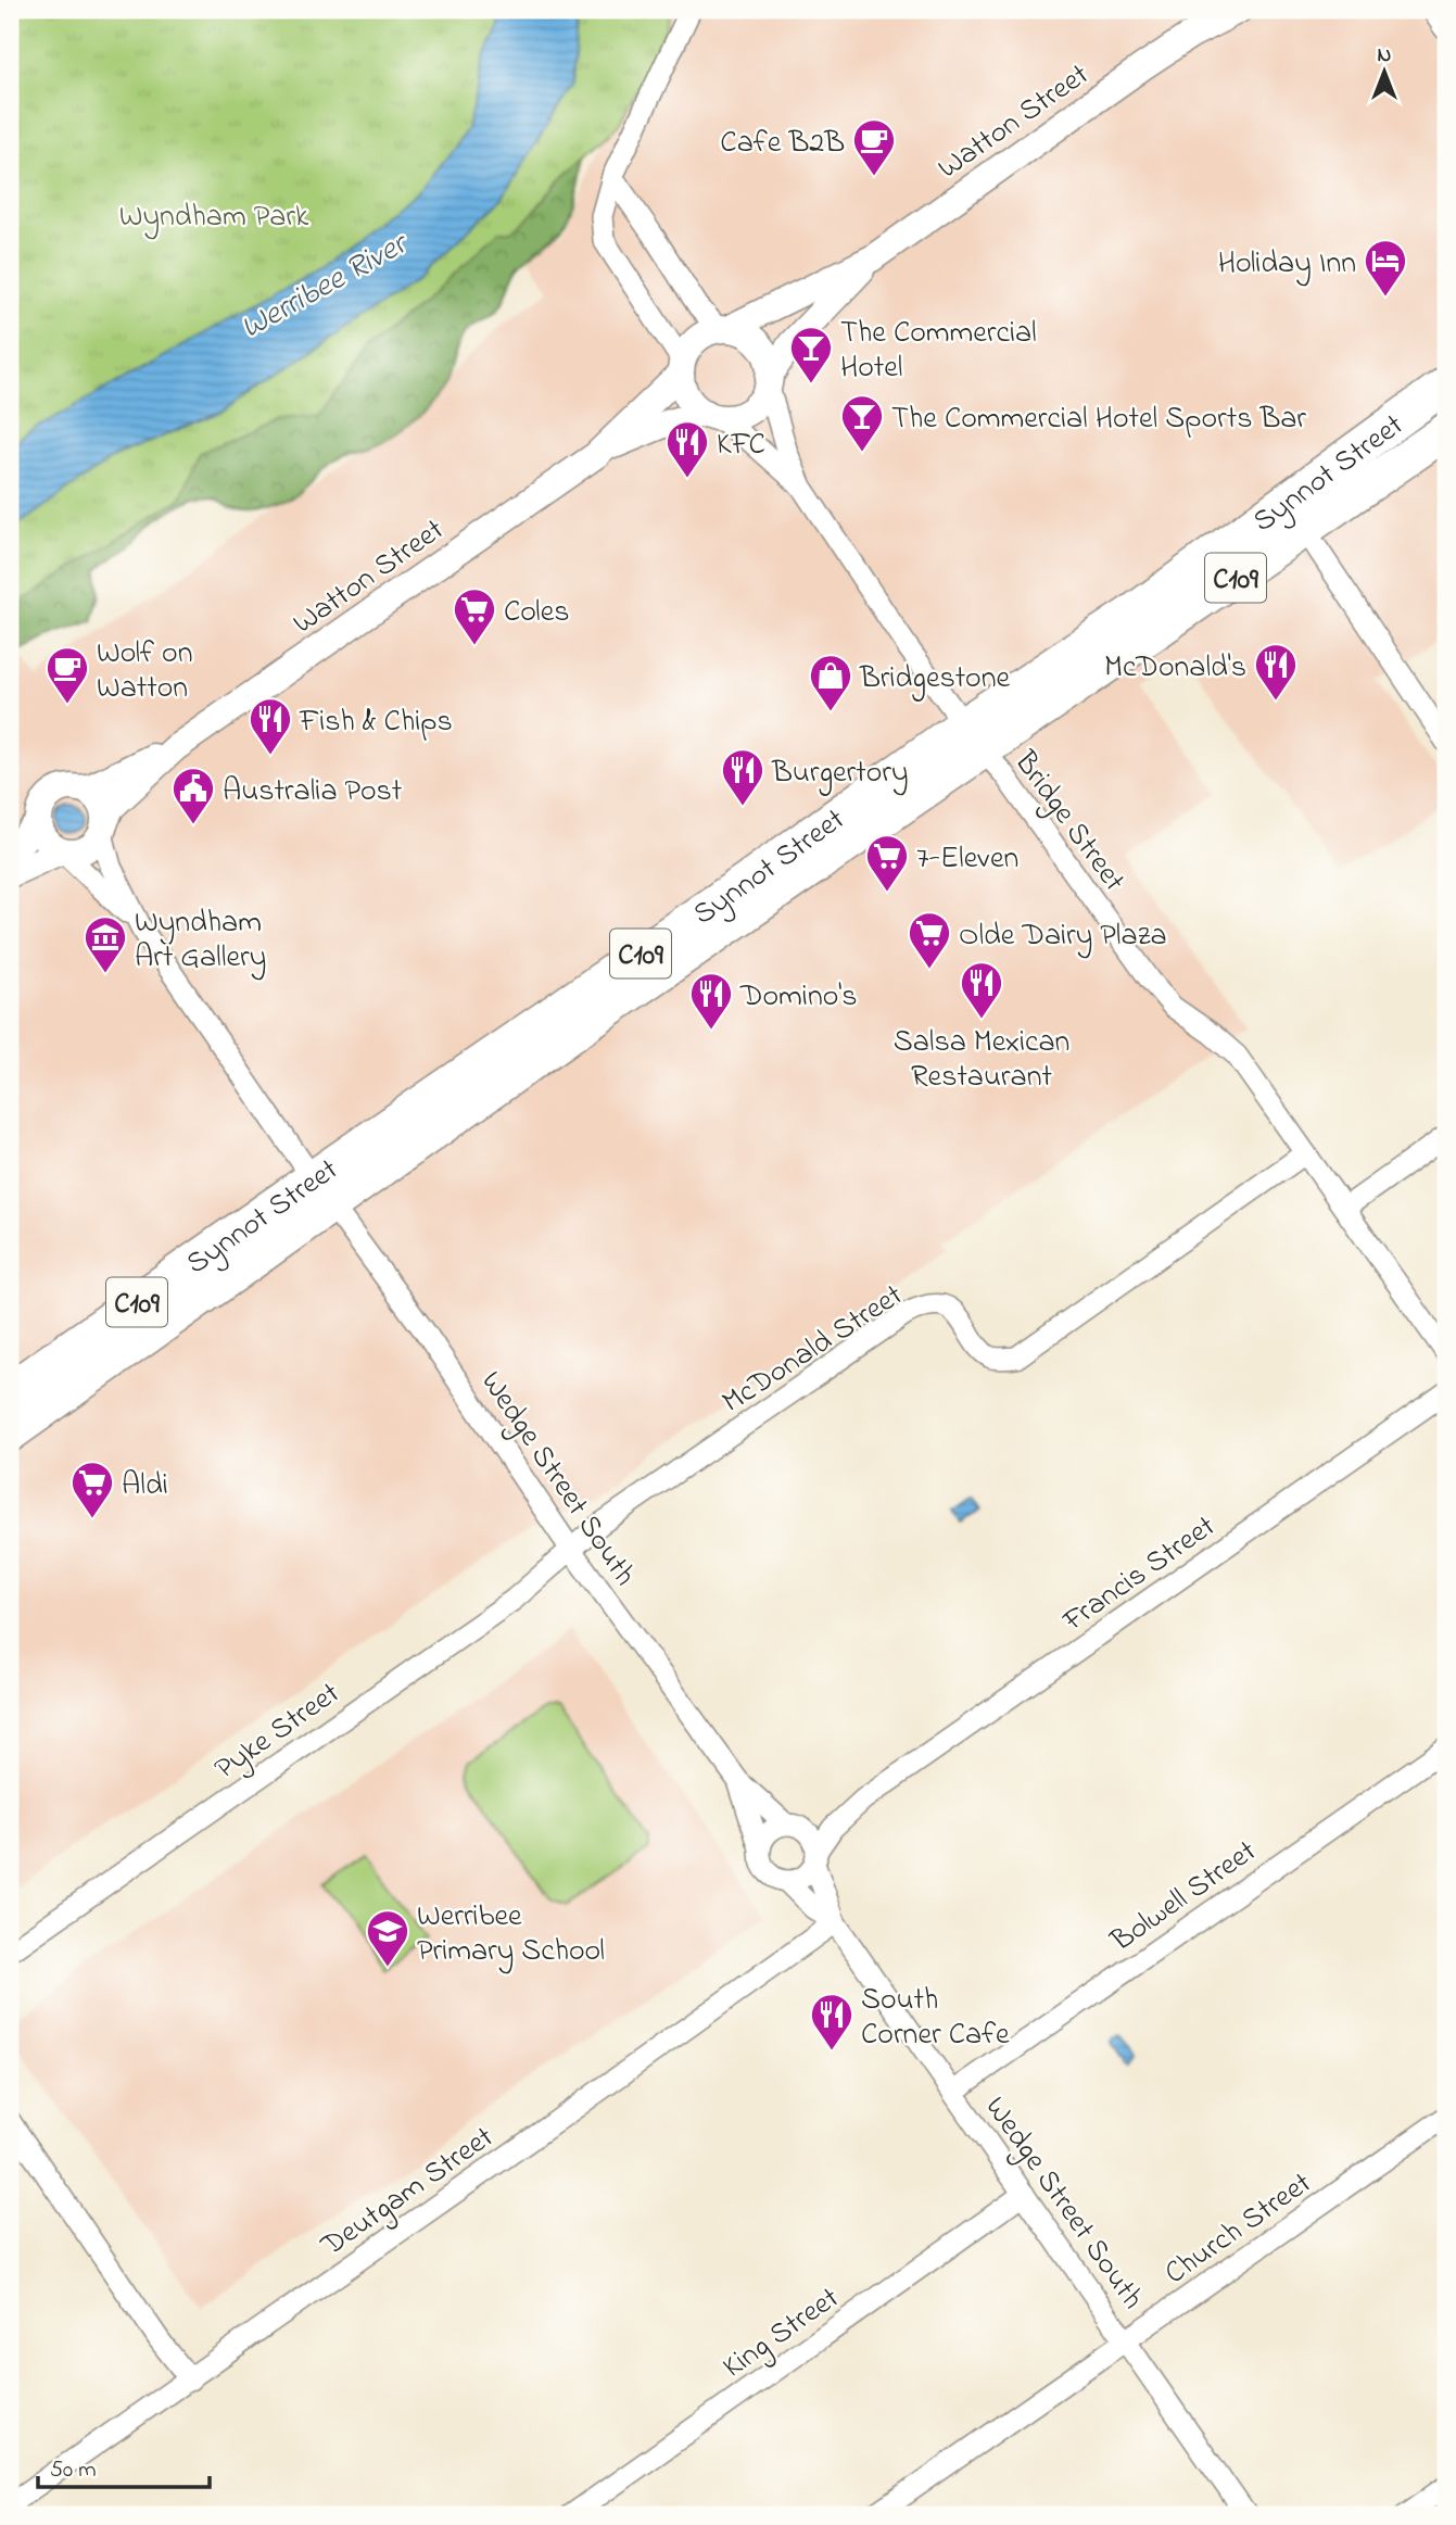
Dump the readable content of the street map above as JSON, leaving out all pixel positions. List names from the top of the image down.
{
  "streets": {
    "highway": ["Synnot Street", "C109"],
    "street": [
      "Watton Street",
      "Bridge Street",
      "McDonald Street",
      "Wedge Street South",
      "Francis Street",
      "Pyke Street",
      "Bolwell Street",
      "Deutgam Street",
      "Church Street",
      "King Street"
    ]
  },
  "crossings": [
    ["Watton Street", "Bridge Street"],
    ["Watton Street", "Wedge Street South"],
    ["Synnot Street", "Bridge Street"],
    ["Synnot Street", "Wedge Street South"],
    ["Bridge Street", "McDonald Street"],
    ["McDonald Street", "Wedge Street South"],
    ["McDonald Street", "Pyke Street"],
    ["Wedge Street South", "Francis Street"],
    ["Wedge Street South", "Pyke Street"],
    ["Wedge Street South", "Bolwell Street"],
    ["Wedge Street South", "Deutgam Street"],
    ["Wedge Street South", "Church Street"],
    ["Wedge Street South", "King Street"]
  ],
  "water": ["Werribee River"],
  "parks": ["Wyndham Park"],
  "places": {
    "cafe": ["Cafe B2B", "Wolf on Watton"],
    "hotel": ["Holiday Inn"],
    "bar": ["The Commercial Hotel", "The Commercial Hotel Sports Bar"],
    "restaurant": [
      "KFC",
      "McDonald's",
      "Fish & Chips",
      "Burgertory",
      "Salsa Mexican Restaurant",
      "Domino's",
      "South Corner Cafe"
    ],
    "supermarket": [
      "Coles",
      "7-Eleven",
      "Olde Dairy Plaza",
      "Aldi"
    ],
    "shop": ["Bridgestone"],
    "public building": ["Australia Post"],
    "museum": ["Wyndham Art Gallery"],
    "school or university": ["Werribee Primary School"]
  },
  "scale_bar": "50 m",
  "north": "top"
}
